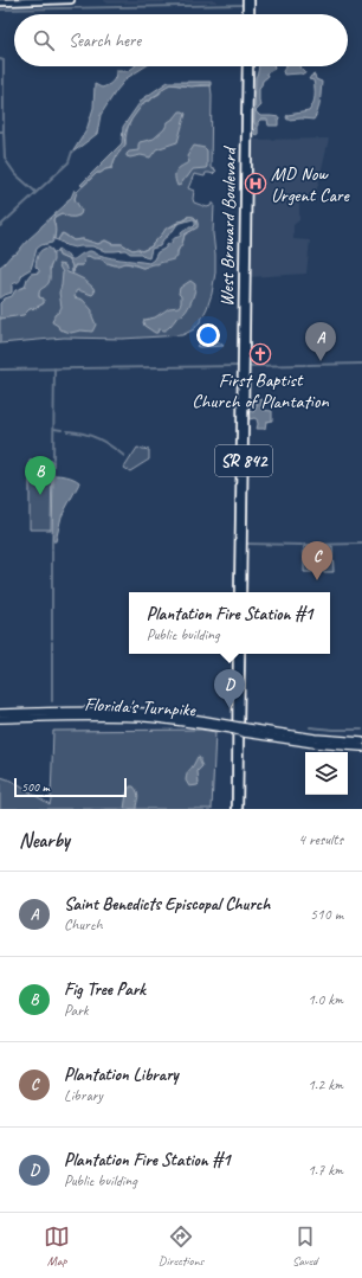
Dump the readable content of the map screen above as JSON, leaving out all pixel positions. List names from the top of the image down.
{
  "streets": {
    "highway": ["Florida's Turnpike"],
    "main road": ["West Broward Boulevard", "SR 842"]
  },
  "places": {
    "hospital": ["MD Now Urgent Care"],
    "church": ["First Baptist Church of Plantation"]
  },
  "scale_bar": "500 m",
  "page": {
    "search": "Search here",
    "pins": [
      "A",
      "B",
      "C",
      "D"
    ],
    "popup": ["Plantation Fire Station #1", "Public building"],
    "scale": "500 m",
    "heading": ["Nearby", "4 results"],
    "list": [
      {
        "mark": "A",
        "name": "Saint Benedicts Episcopal Church",
        "note": "Church",
        "value": "510 m"
      },
      {
        "mark": "B",
        "name": "Fig Tree Park",
        "note": "Park",
        "value": "1.0 km"
      },
      {
        "mark": "C",
        "name": "Plantation Library",
        "note": "Library",
        "value": "1.2 km"
      },
      {
        "mark": "D",
        "name": "Plantation Fire Station #1",
        "note": "Public building",
        "value": "1.7 km"
      }
    ],
    "nav": ["Map", "Directions", "Saved"]
  }
}
